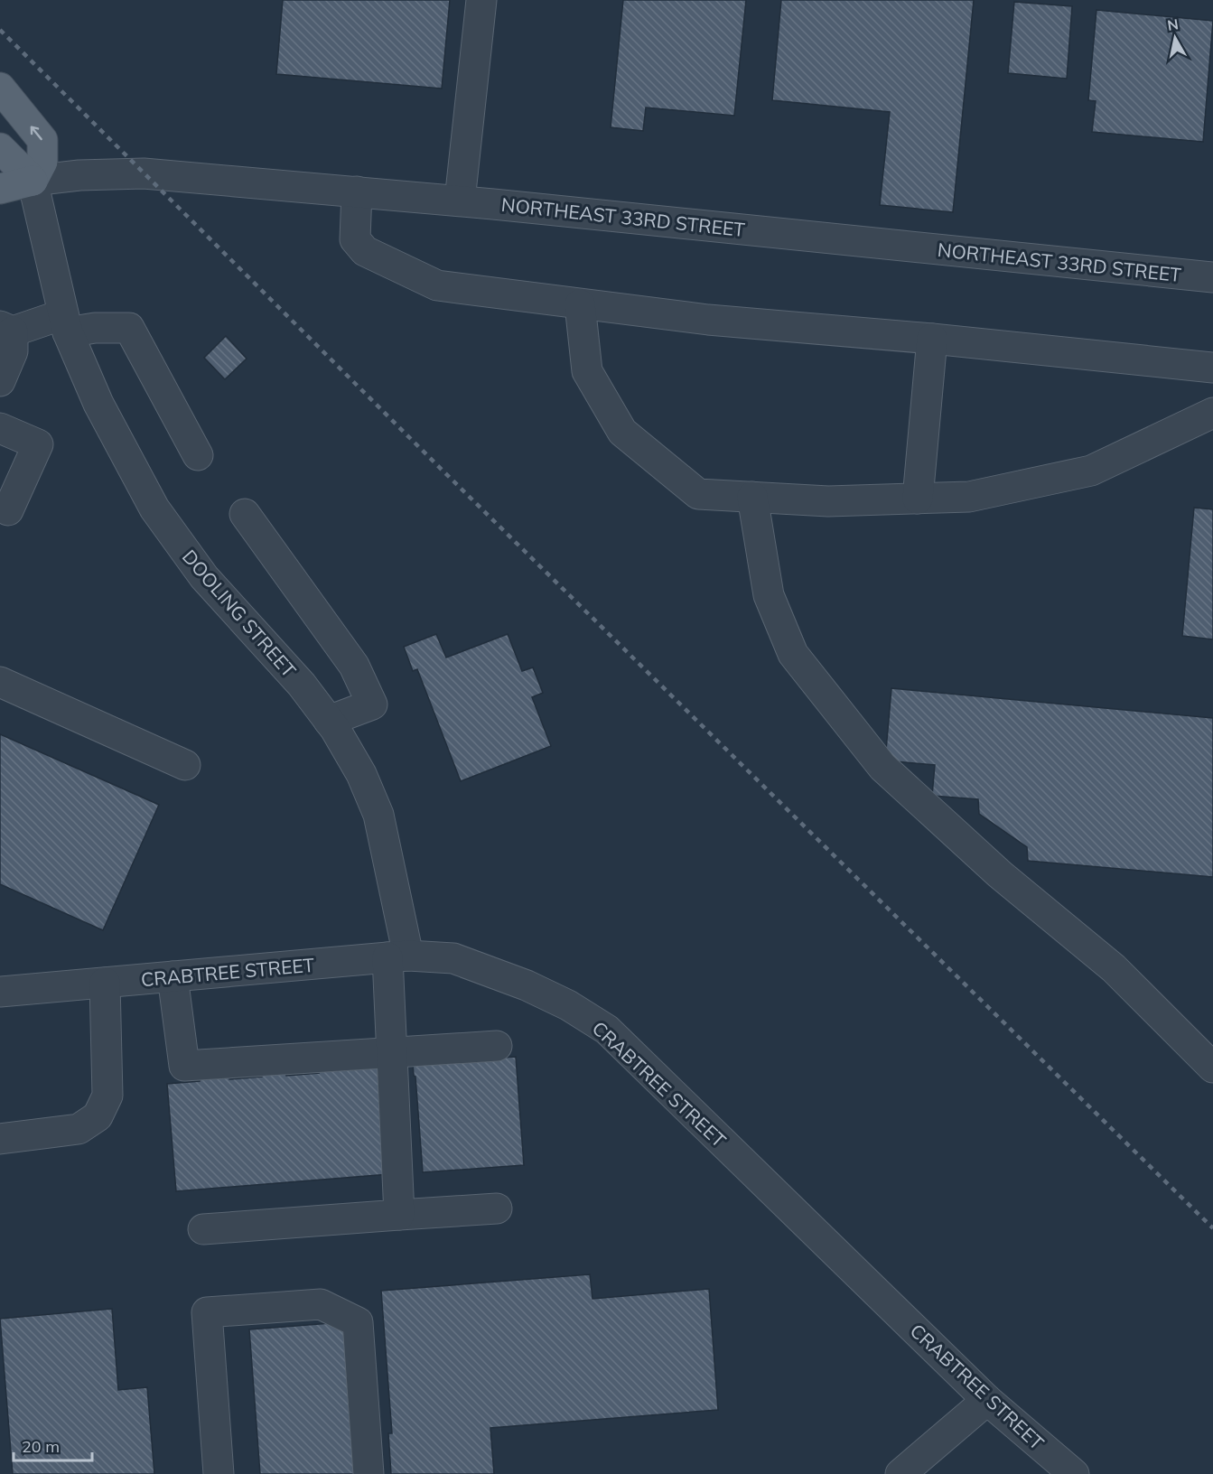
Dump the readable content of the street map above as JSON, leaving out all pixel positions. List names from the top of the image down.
{
  "streets": {
    "street": ["NORTHEAST 33RD STREET", "DOOLING STREET", "CRABTREE STREET"]
  },
  "crossings": [
    ["NORTHEAST 33RD STREET", "DOOLING STREET"],
    ["DOOLING STREET", "CRABTREE STREET"]
  ],
  "scale_bar": "20 m",
  "north": "top"
}
